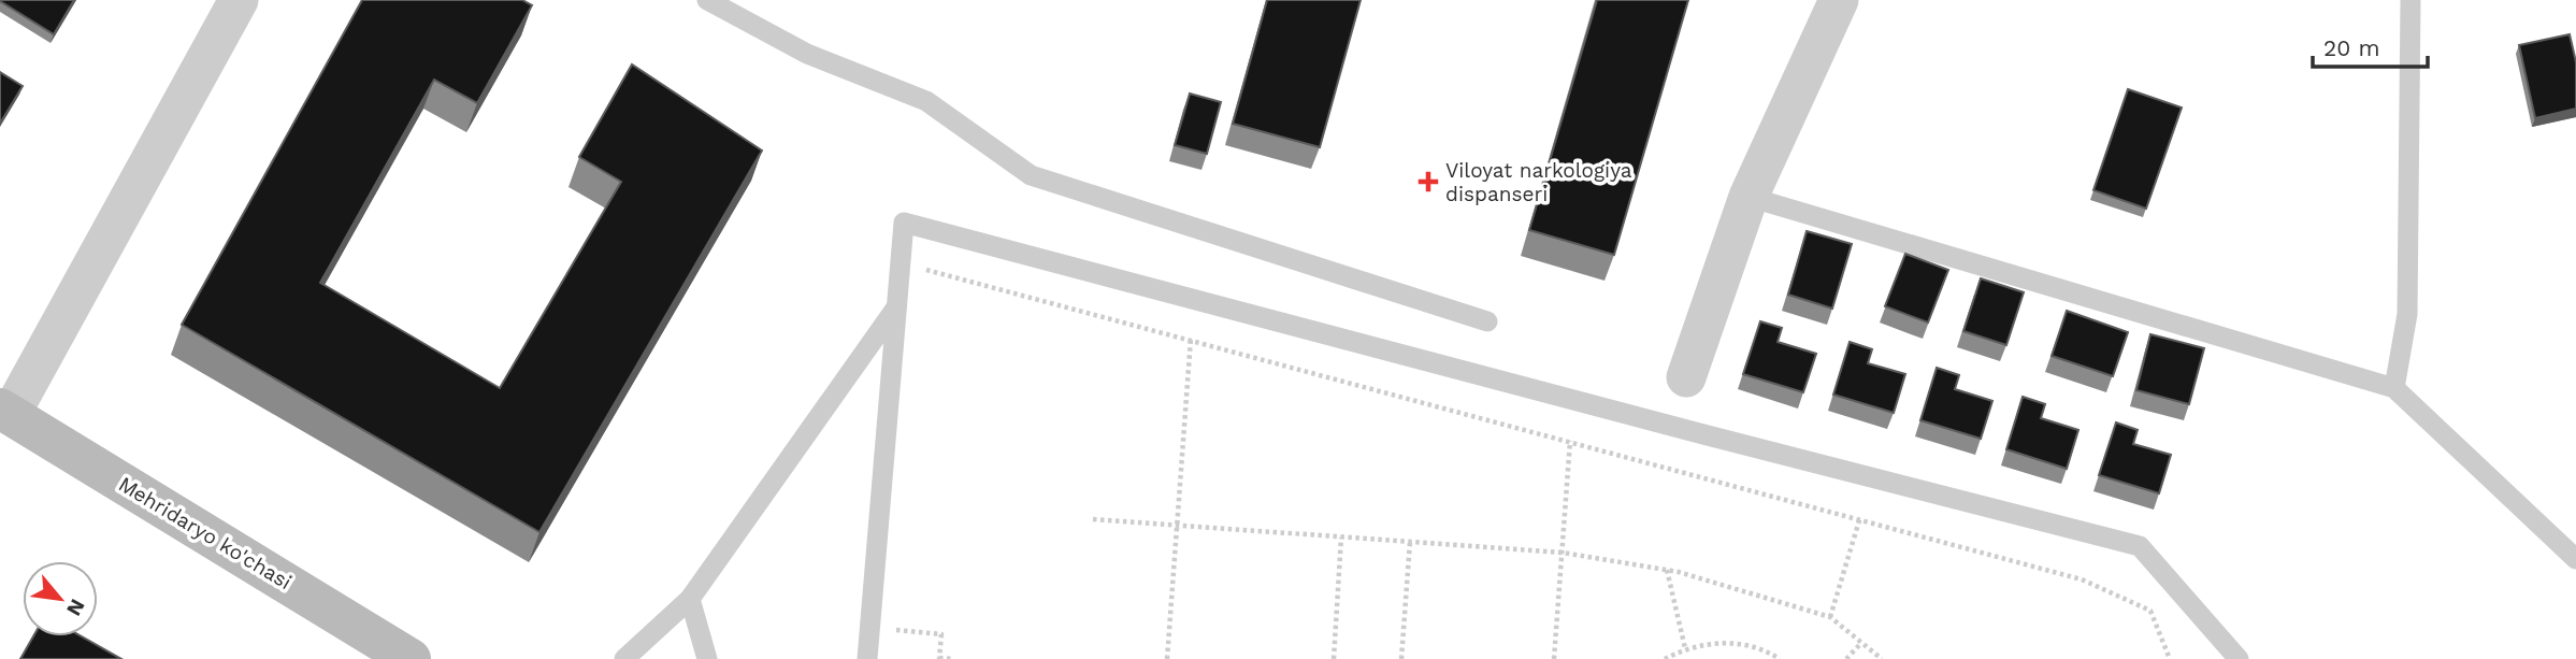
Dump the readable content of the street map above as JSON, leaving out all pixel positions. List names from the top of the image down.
{
  "streets": {
    "main road": ["Мehridaryo ko'chasi"]
  },
  "places": {
    "health": ["Viloyat narkologiya dispanseri"]
  },
  "scale_bar": "20 m",
  "north": "bottom right"
}
